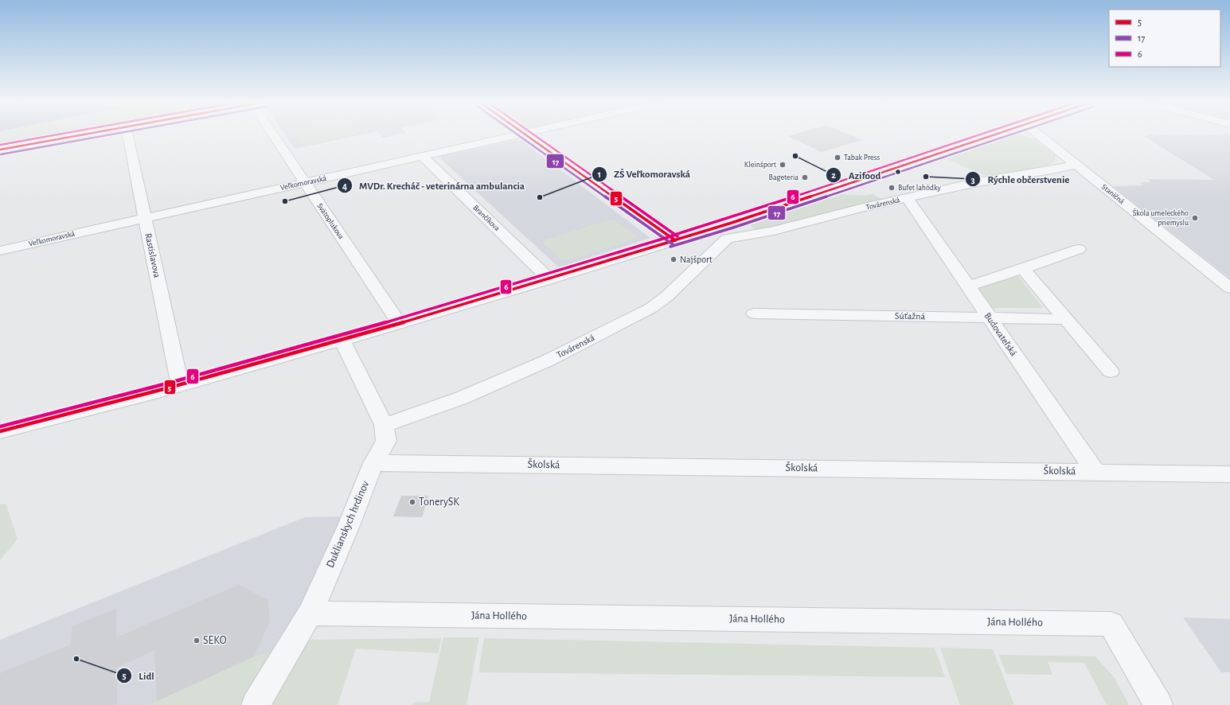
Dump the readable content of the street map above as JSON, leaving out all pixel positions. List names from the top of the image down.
{
  "streets": {
    "street": [
      "Veľkomoravská",
      "Staničná",
      "Továrenská",
      "Brančíkova",
      "Svätoplukova",
      "Rastislavova",
      "Súťažná",
      "Budovateľská",
      "Školská",
      "Duklianskych hrdinov",
      "Jána Hollého"
    ]
  },
  "crossings": [
    ["Veľkomoravská", "Brančíkova"],
    ["Veľkomoravská", "Svätoplukova"],
    ["Veľkomoravská", "Rastislavova"],
    ["Staničná", "Továrenská"],
    ["Továrenská", "Budovateľská"],
    ["Továrenská", "Duklianskych hrdinov"],
    ["Súťažná", "Budovateľská"],
    ["Budovateľská", "Školská"],
    ["Školská", "Duklianskych hrdinov"],
    ["Duklianskych hrdinov", "Jána Hollého"]
  ],
  "places": [
    "Azifood",
    "Tabak Press",
    "Kleinšport",
    "Rýchle občerstvenie",
    "Bageteria",
    "Bufet lahôdky",
    "ZŠ Veľkomoravská",
    "MVDr. Krecháč - veterinárna ambulancia",
    "Škola umeleckého priemyslu",
    "Najšport",
    "TonerySK",
    "SEKO",
    "Lidl"
  ],
  "lines": ["transit line 5", "transit line 17", "transit line 6"],
  "legend": ["5", "17", "6"]
}
